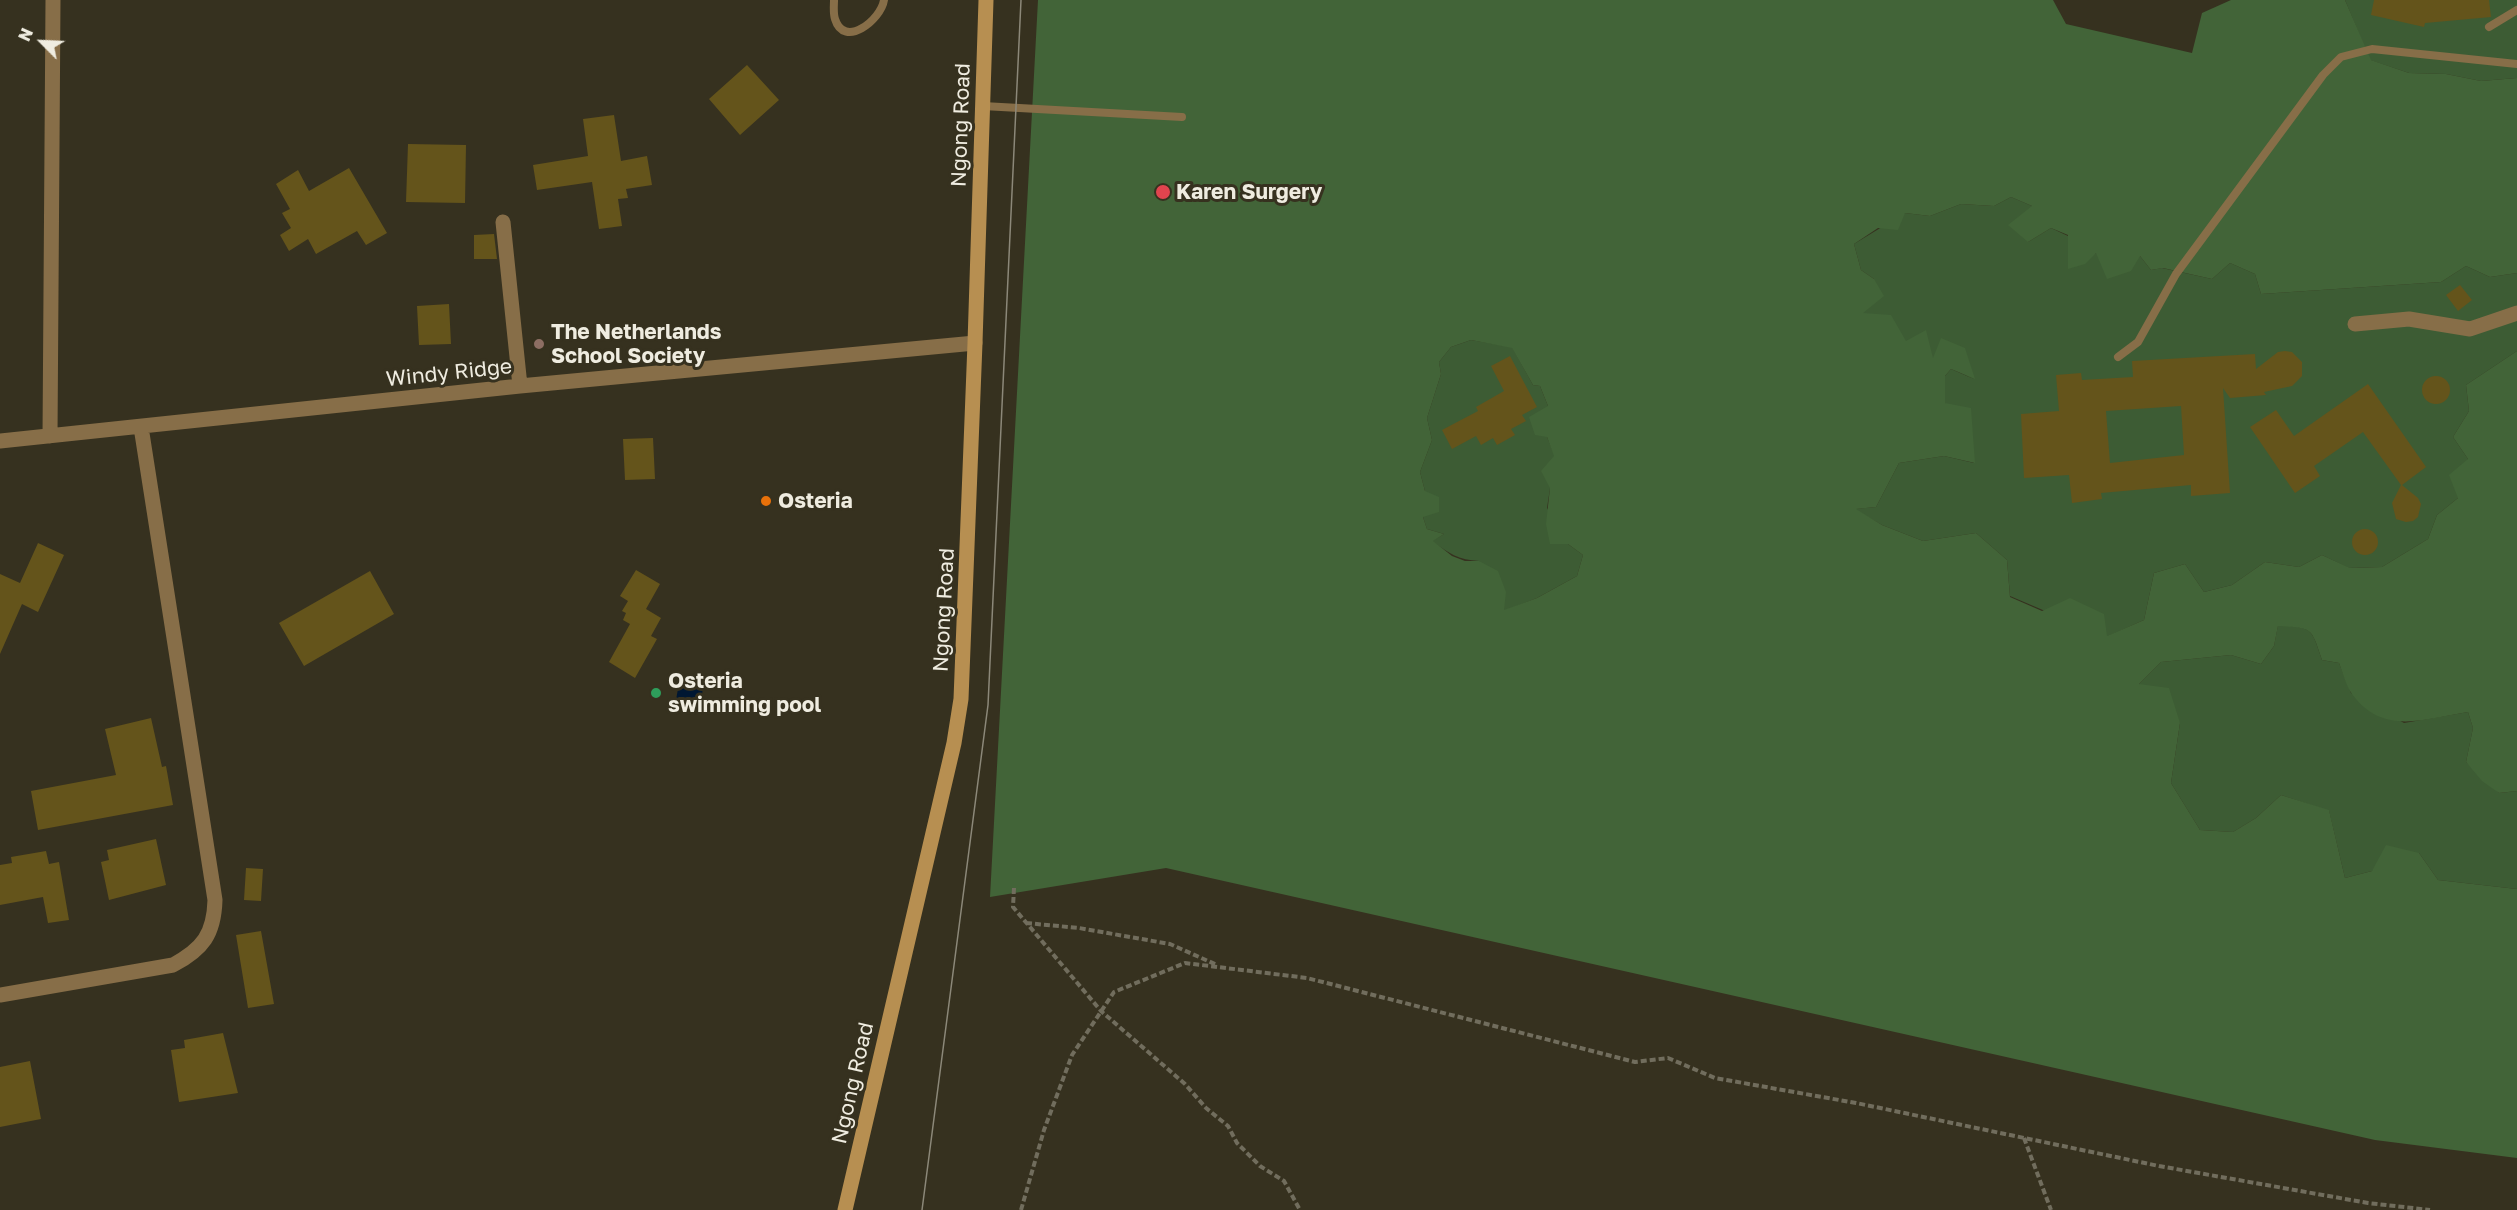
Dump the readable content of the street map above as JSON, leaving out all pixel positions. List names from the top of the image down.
{
  "streets": {
    "main road": ["Ngong Road"],
    "street": ["Windy Ridge"]
  },
  "crossings": [
    ["Ngong Road", "Windy Ridge"]
  ],
  "places": [
    "Karen Surgery",
    "The Netherlands School Society",
    "Osteria",
    "Osteria swimming pool"
  ],
  "north": "top left"
}
